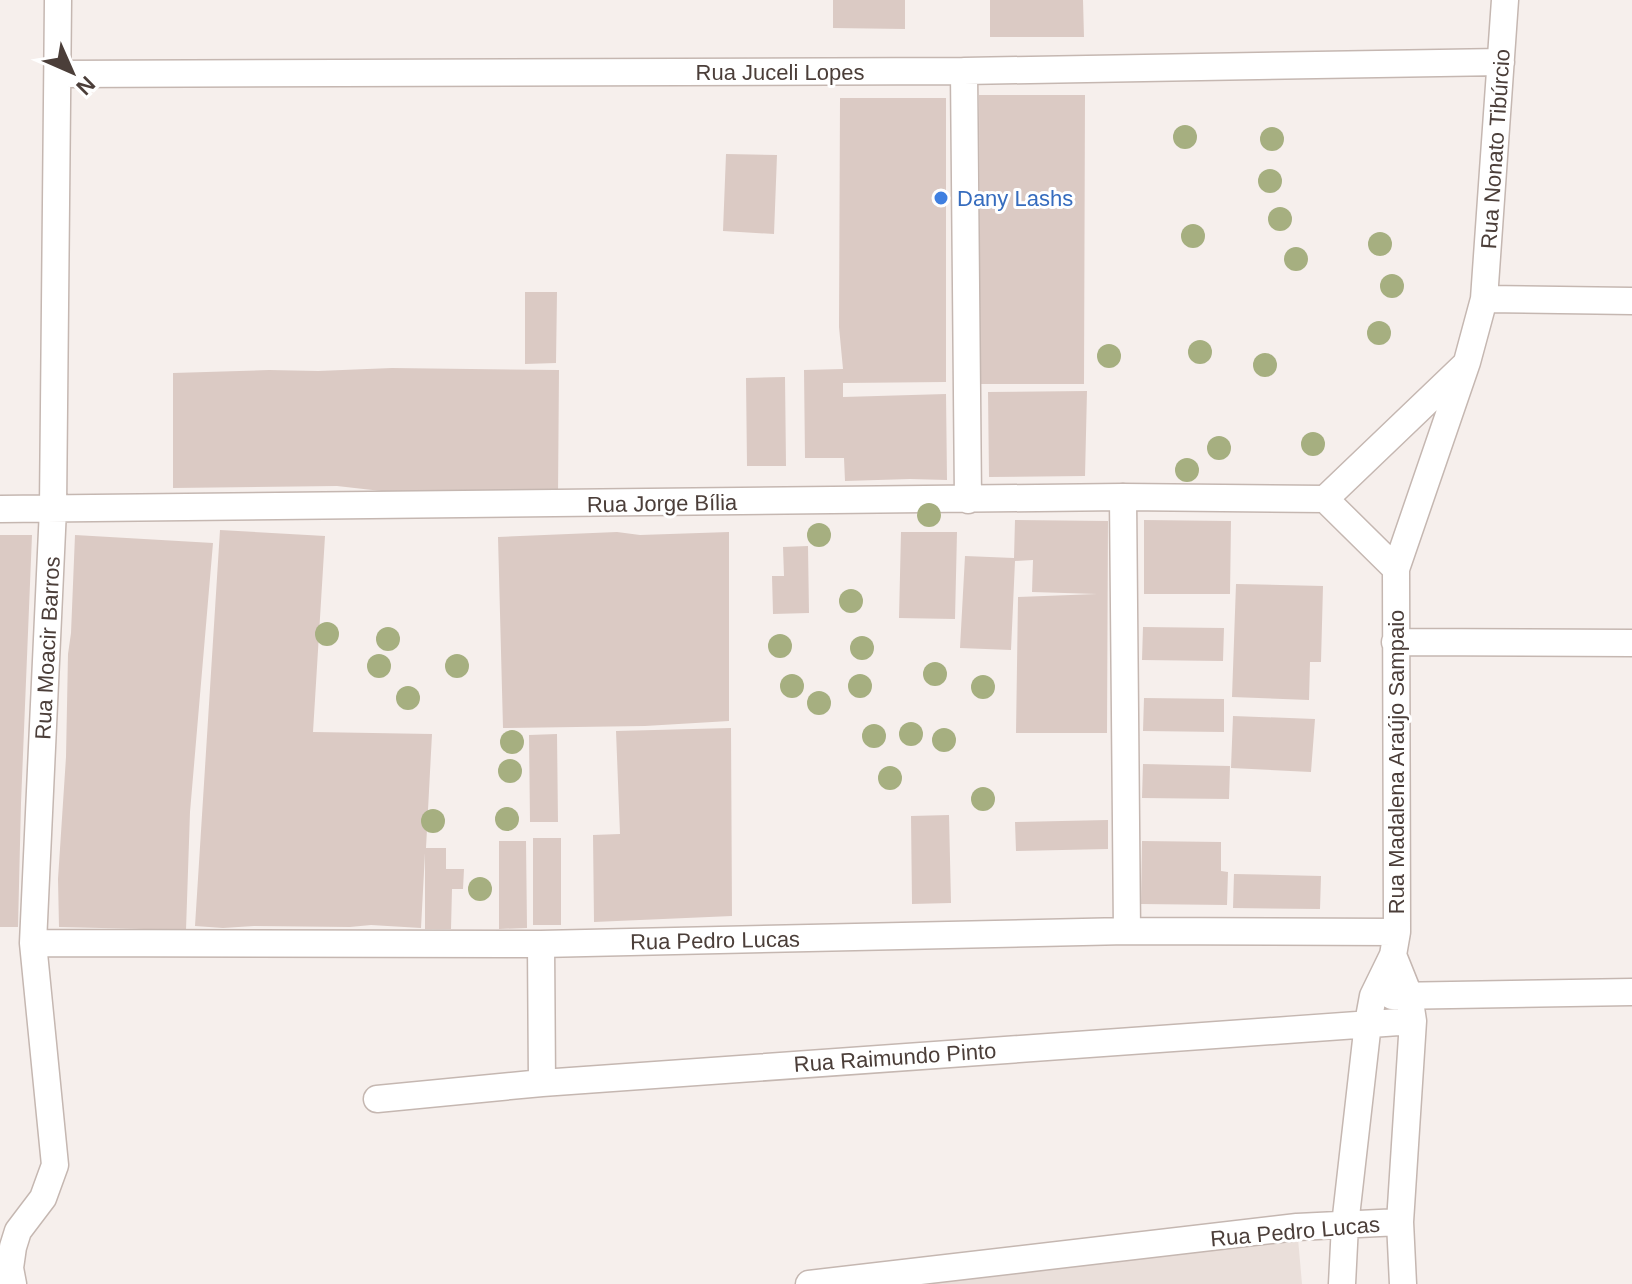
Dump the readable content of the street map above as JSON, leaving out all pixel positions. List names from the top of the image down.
{
  "streets": {
    "street": [
      "Rua Juceli Lopes",
      "Rua Nonato Tibúrcio",
      "Rua Jorge Bília",
      "Rua Moacir Barros",
      "Rua Madalena Araújo Sampaio",
      "Rua Pedro Lucas",
      "Rua Raimundo Pinto"
    ]
  },
  "crossings": [
    ["Rua Juceli Lopes", "Rua Nonato Tibúrcio"],
    ["Rua Juceli Lopes", "Rua Moacir Barros"],
    ["Rua Nonato Tibúrcio", "Rua Madalena Araújo Sampaio"],
    ["Rua Jorge Bília", "Rua Moacir Barros"],
    ["Rua Moacir Barros", "Rua Pedro Lucas"],
    ["Rua Madalena Araújo Sampaio", "Rua Pedro Lucas"],
    ["Rua Madalena Araújo Sampaio", "Rua Raimundo Pinto"]
  ],
  "places": ["Dany Lashs"],
  "north": "bottom right"
}
